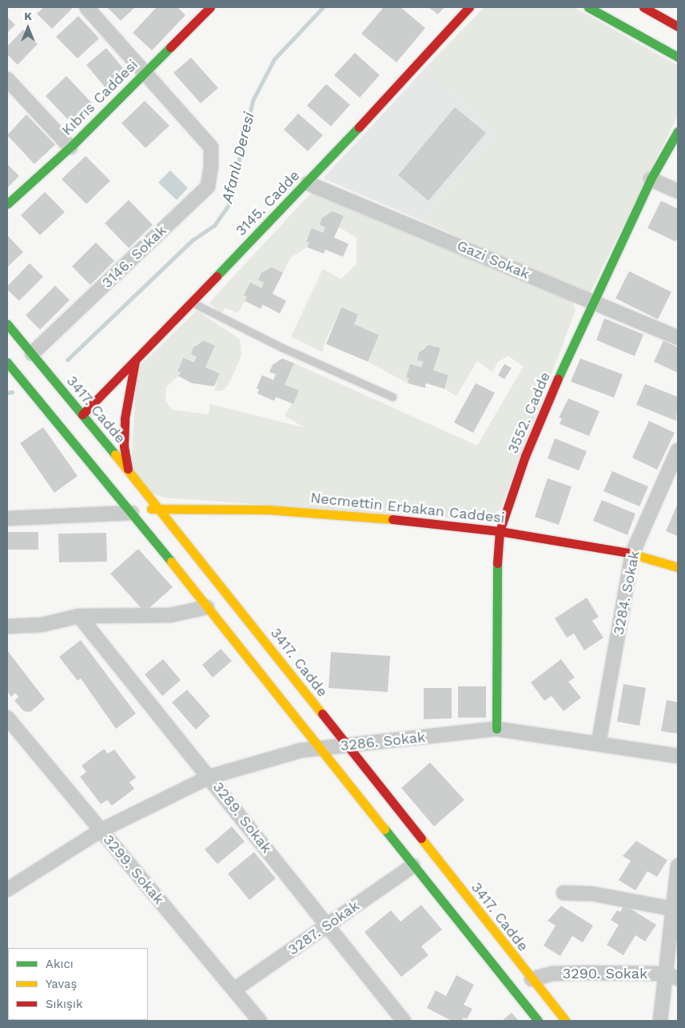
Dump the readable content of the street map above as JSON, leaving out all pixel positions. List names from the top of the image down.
{
  "streets": {
    "street": [
      "Kıbrıs Caddesi",
      "3145. Cadde",
      "3146. Sokak",
      "Gazi Sokak",
      "3417. Cadde",
      "3552. Cadde",
      "Necmettin Erbakan Caddesi",
      "3284. Sokak",
      "3286. Sokak",
      "3289. Sokak",
      "3299. Sokak",
      "3287. Sokak",
      "3290. Sokak"
    ]
  },
  "crossings": [
    ["Kıbrıs Caddesi", "3146. Sokak"],
    ["3145. Cadde", "Gazi Sokak"],
    ["3145. Cadde", "3417. Cadde"],
    ["3146. Sokak", "3417. Cadde"],
    ["Gazi Sokak", "3552. Cadde"],
    ["3417. Cadde", "Necmettin Erbakan Caddesi"],
    ["3417. Cadde", "3286. Sokak"],
    ["3417. Cadde", "3287. Sokak"],
    ["3417. Cadde", "3290. Sokak"],
    ["3552. Cadde", "Necmettin Erbakan Caddesi"],
    ["3552. Cadde", "3286. Sokak"],
    ["Necmettin Erbakan Caddesi", "3284. Sokak"],
    ["3284. Sokak", "3286. Sokak"],
    ["3286. Sokak", "3289. Sokak"],
    ["3286. Sokak", "3299. Sokak"],
    ["3289. Sokak", "3287. Sokak"],
    ["3299. Sokak", "3287. Sokak"]
  ],
  "water": ["Afanlı Deresi"],
  "legend": ["Akıcı", "Yavaş", "Sıkışık"],
  "north": "top"
}
